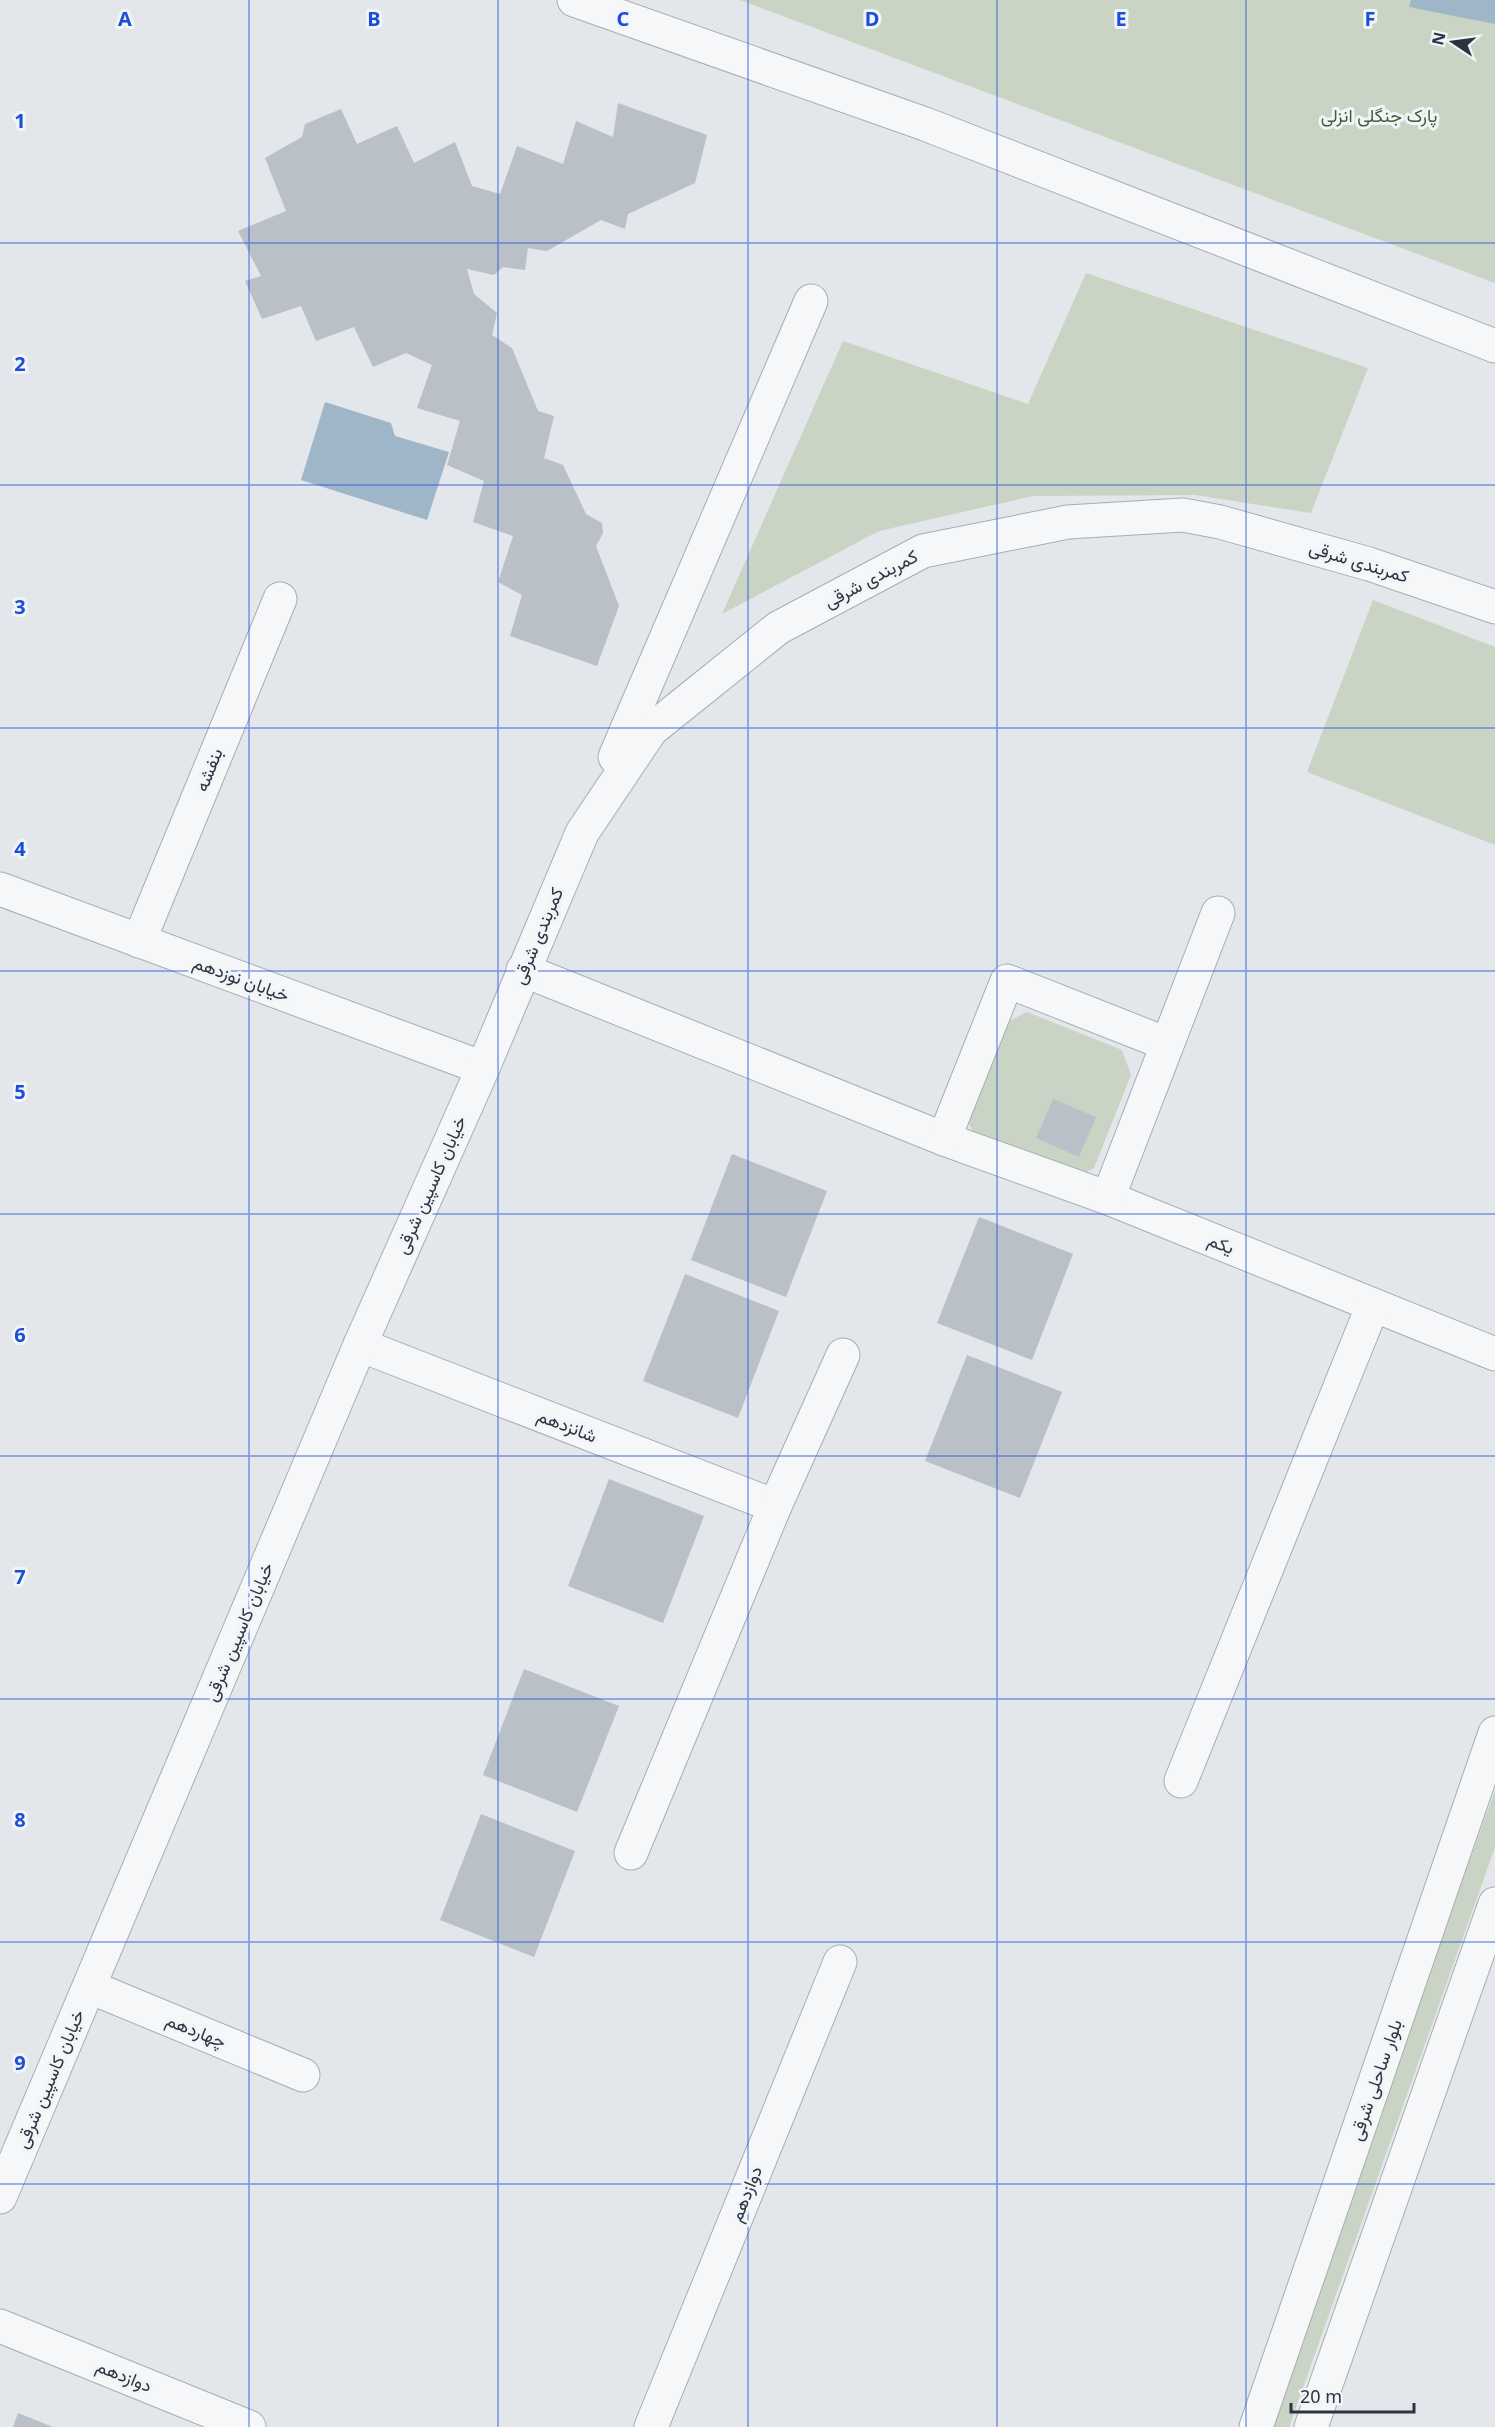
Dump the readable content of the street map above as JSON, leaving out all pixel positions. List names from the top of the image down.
{
  "streets": {
    "street": [
      "کمربندی شرقی",
      "بنفشه",
      "خیابان نوزدهم",
      "خیابان کاسپین شرقی",
      "یکم",
      "شانزدهم",
      "چهاردهم",
      "بلوار ساحلی شرقی",
      "دوازدهم"
    ]
  },
  "crossings": [
    ["کمربندی شرقی", "خیابان نوزدهم"],
    ["کمربندی شرقی", "خیابان کاسپین شرقی"],
    ["کمربندی شرقی", "یکم"],
    ["بنفشه", "خیابان نوزدهم"],
    ["خیابان نوزدهم", "خیابان کاسپین شرقی"],
    ["خیابان کاسپین شرقی", "شانزدهم"],
    ["خیابان کاسپین شرقی", "چهاردهم"]
  ],
  "parks": ["پارک جنگلی انزلی"],
  "scale_bar": "20 m",
  "north": "left",
  "grid": {
    "columns": [
      "A",
      "B",
      "C",
      "D",
      "E",
      "F"
    ],
    "rows": [
      "1",
      "2",
      "3",
      "4",
      "5",
      "6",
      "7",
      "8",
      "9"
    ]
  }
}
